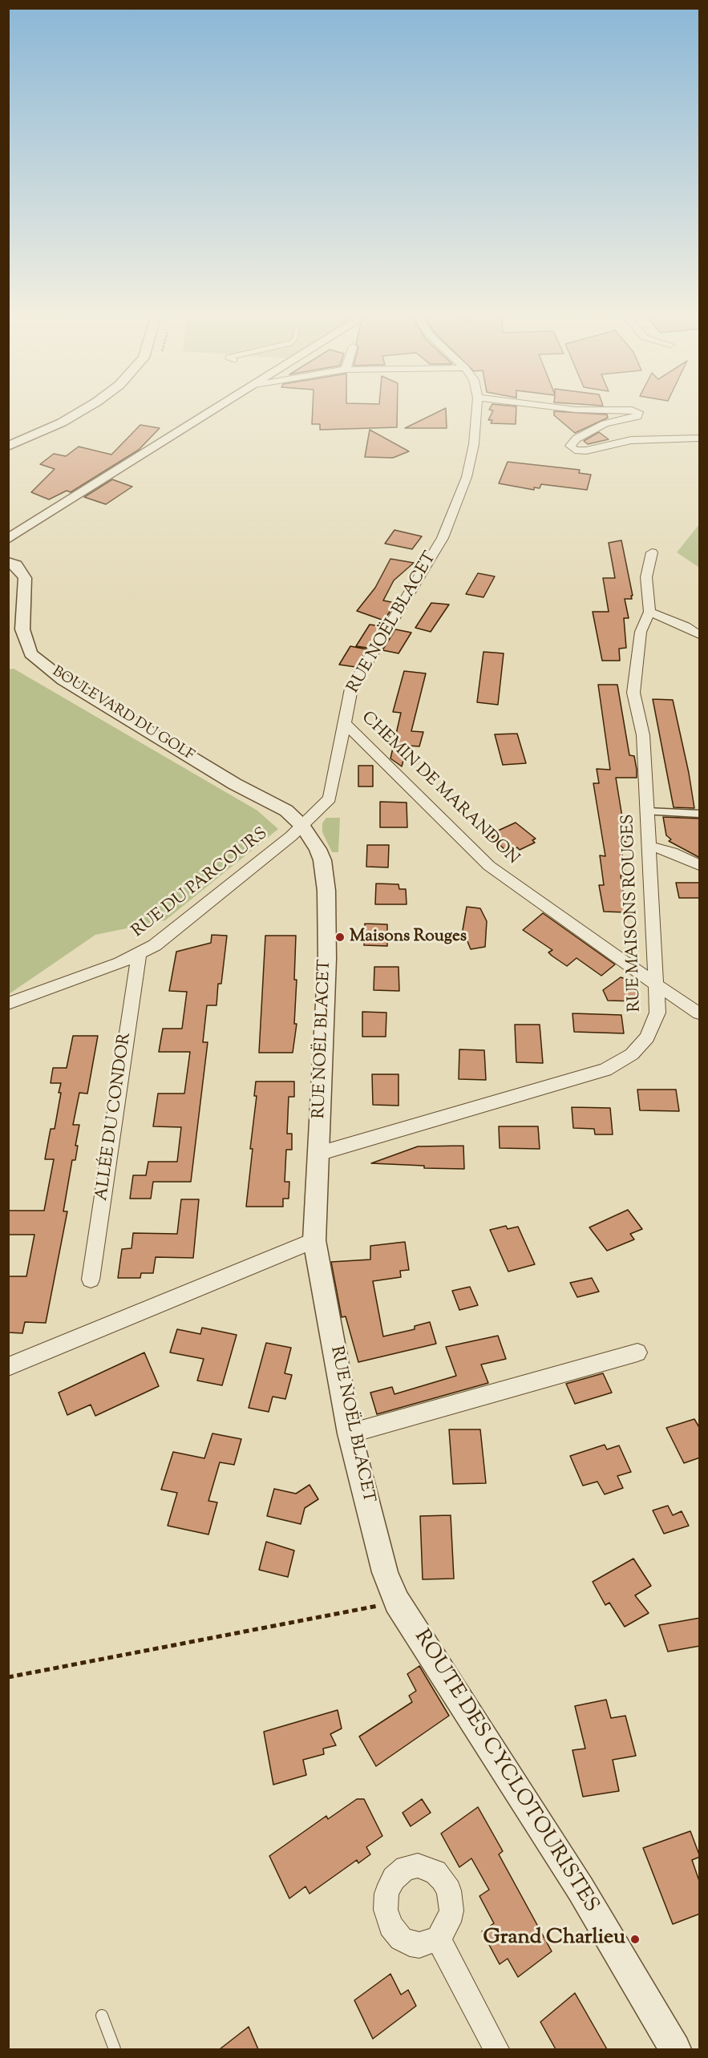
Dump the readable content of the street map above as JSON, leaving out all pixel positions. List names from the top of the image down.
{
  "streets": {
    "street": [
      "RUE NOËL BLACET",
      "BOULEVARD DU GOLF",
      "CHEMIN DE MARANDON",
      "RUE DU PARCOURS",
      "RUE MAISONS ROUGES",
      "ALLÉE DU CONDOR",
      "ROUTE DES CYCLOTOURISTES"
    ]
  },
  "crossings": [
    ["RUE NOËL BLACET", "BOULEVARD DU GOLF"],
    ["RUE NOËL BLACET", "CHEMIN DE MARANDON"],
    ["RUE NOËL BLACET", "RUE DU PARCOURS"],
    ["RUE NOËL BLACET", "RUE MAISONS ROUGES"],
    ["RUE NOËL BLACET", "ROUTE DES CYCLOTOURISTES"],
    ["BOULEVARD DU GOLF", "RUE DU PARCOURS"],
    ["CHEMIN DE MARANDON", "RUE MAISONS ROUGES"],
    ["RUE DU PARCOURS", "ALLÉE DU CONDOR"]
  ],
  "places": ["Maisons Rouges", "Grand Charlieu"]
}
